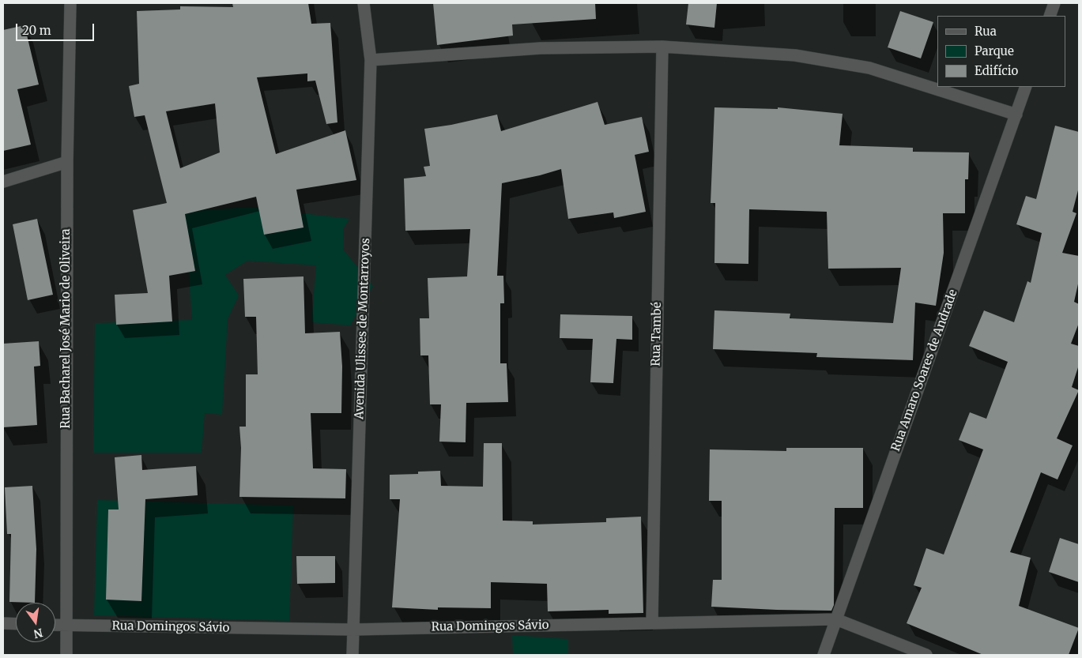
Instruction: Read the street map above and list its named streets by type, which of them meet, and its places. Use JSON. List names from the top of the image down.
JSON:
{
  "streets": {
    "street": [
      "Rua Bacharel José Mario de Oliveira",
      "Avenida Ulisses de Montarroyos",
      "Rua També",
      "Rua Amaro Soares de Andrade",
      "Rua Domingos Sávio"
    ]
  },
  "crossings": [
    ["Rua Bacharel José Mario de Oliveira", "Rua Domingos Sávio"],
    ["Avenida Ulisses de Montarroyos", "Rua Domingos Sávio"],
    ["Rua També", "Rua Domingos Sávio"],
    ["Rua Amaro Soares de Andrade", "Rua Domingos Sávio"]
  ],
  "legend": ["Rua", "Parque", "Edifício"],
  "scale_bar": "20 m",
  "north": "bottom"
}
